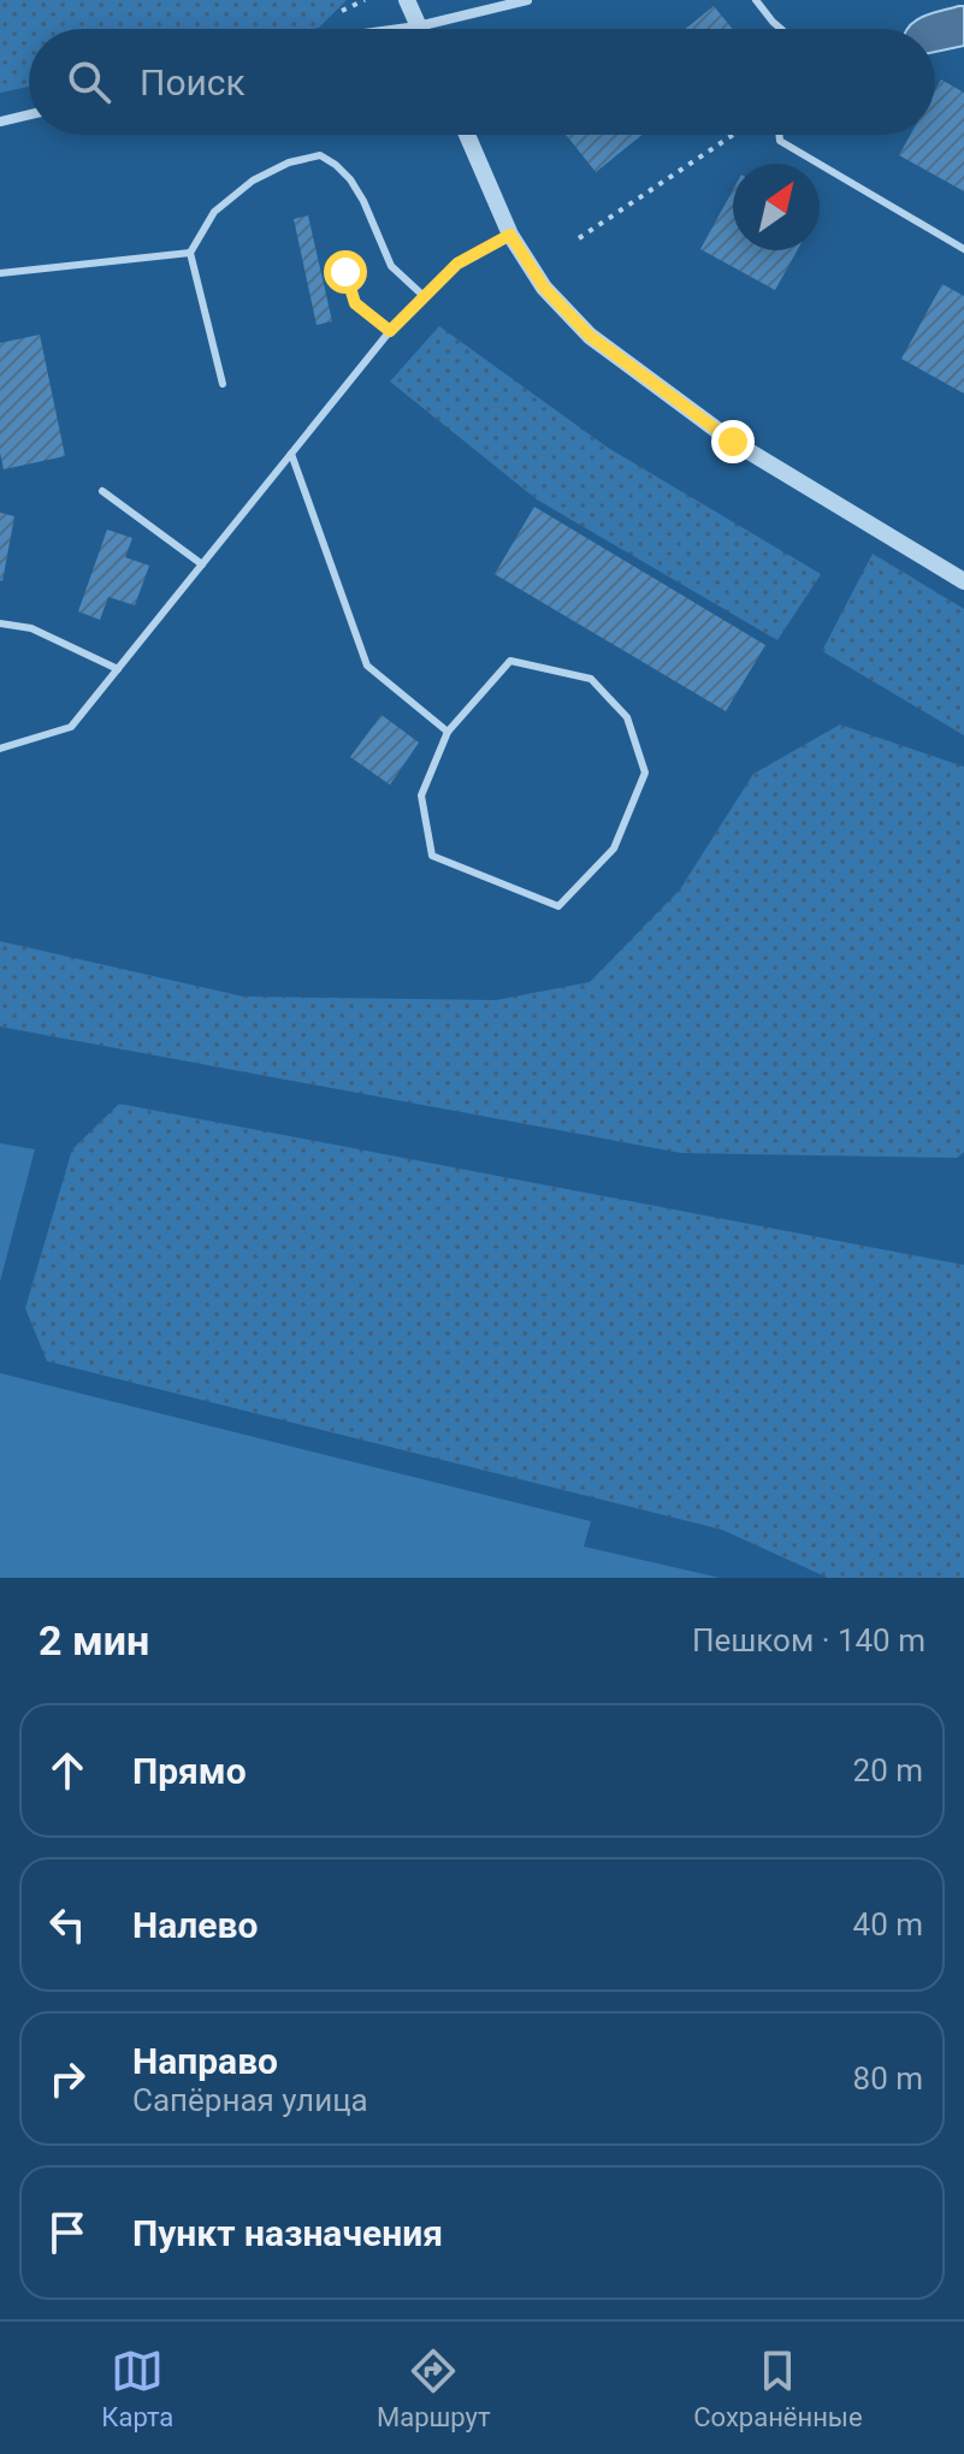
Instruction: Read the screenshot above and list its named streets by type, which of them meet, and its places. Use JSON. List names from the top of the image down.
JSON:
{
  "north": "top right",
  "page": {
    "search": "Поиск",
    "heading": ["2 мин", "Пешком · 140 m"],
    "list": [
      ["Прямо", "20 m"],
      ["Налево", "40 m"],
      ["Направо", "Сапёрная улица", "80 m"],
      "Пункт назначения"
    ],
    "nav": ["Карта", "Маршрут", "Сохранённые"]
  }
}
